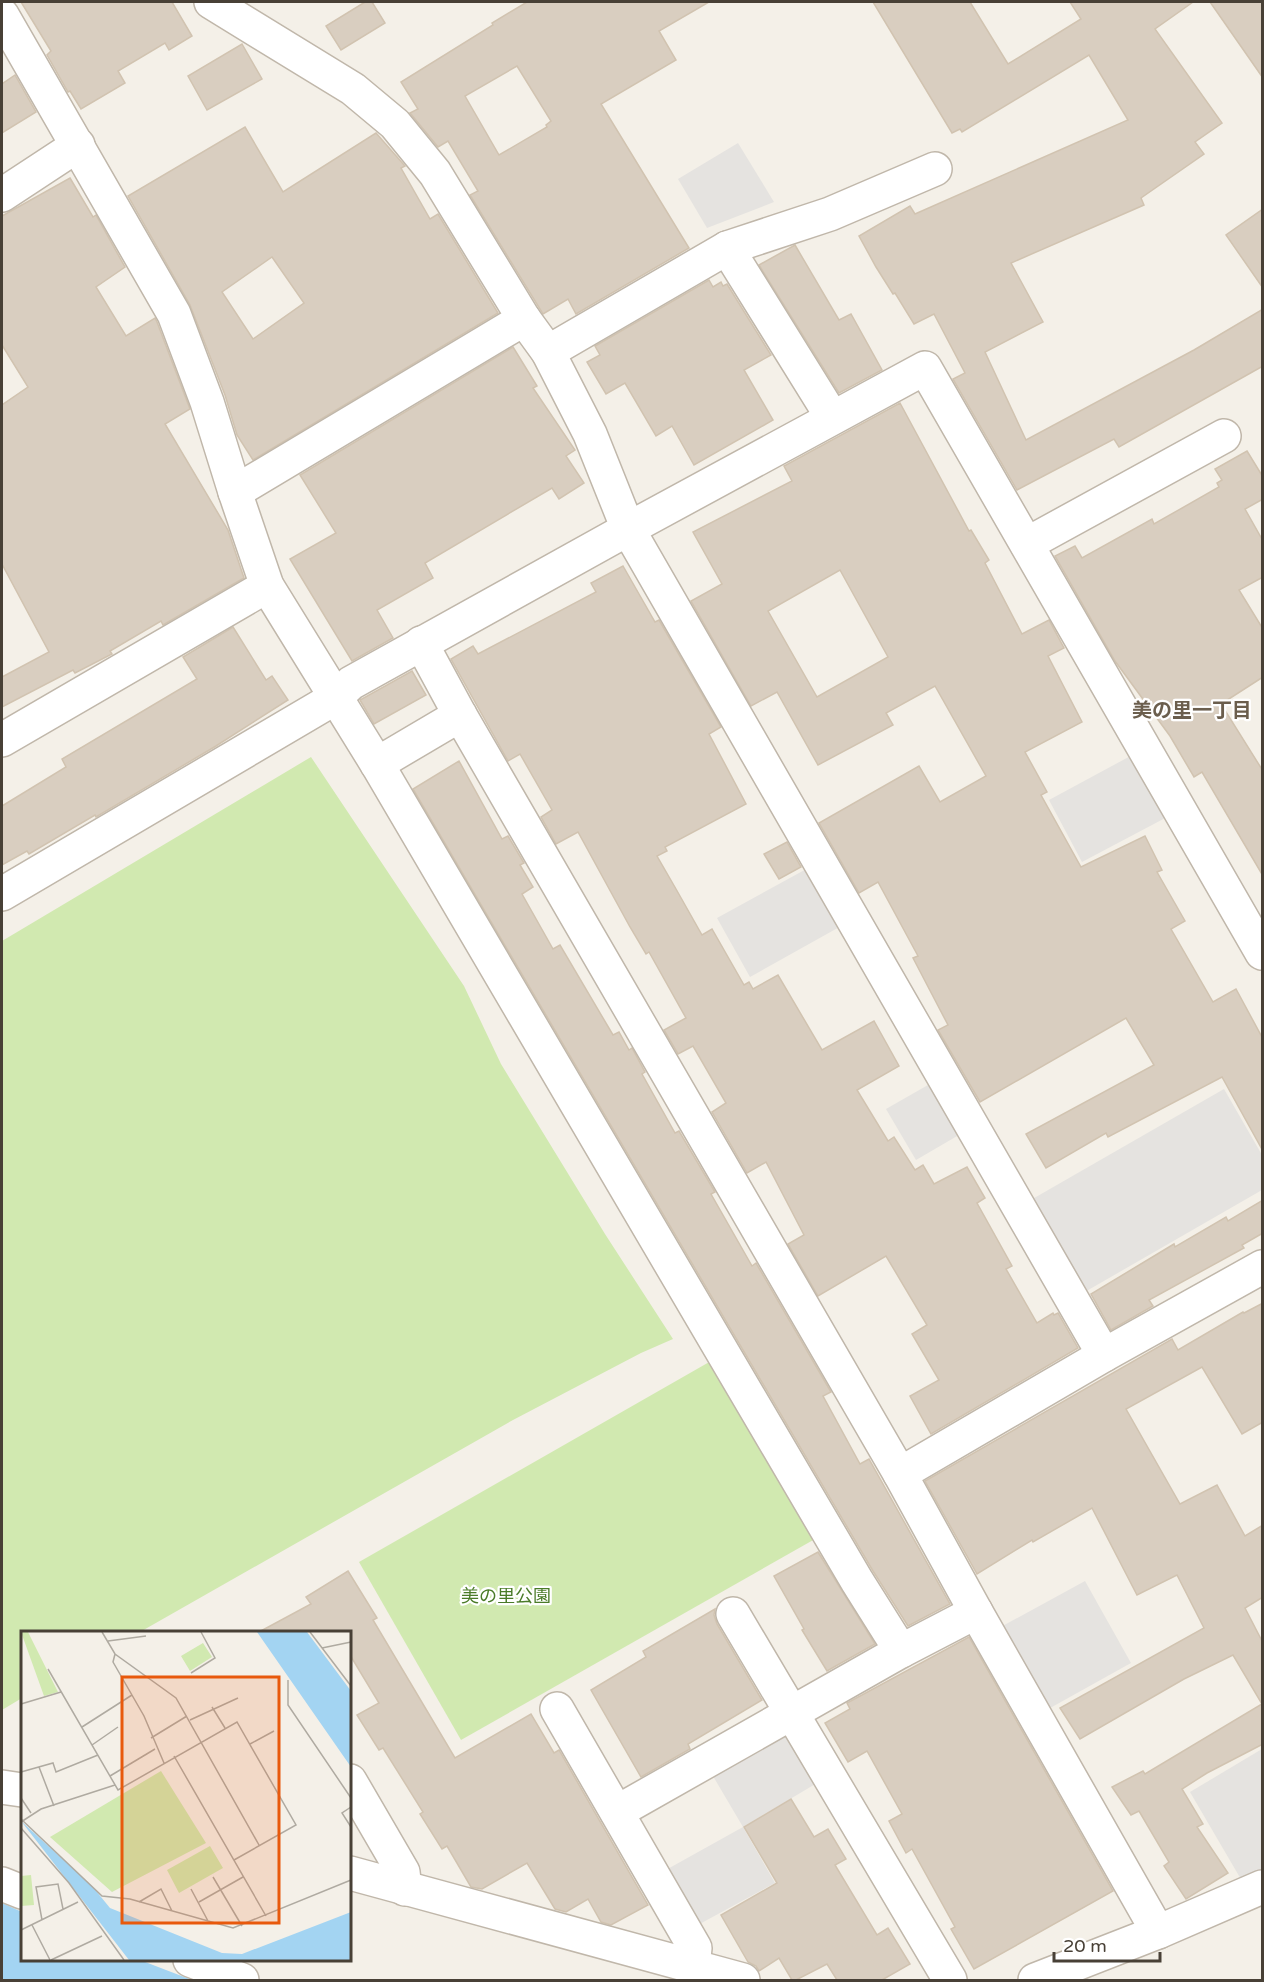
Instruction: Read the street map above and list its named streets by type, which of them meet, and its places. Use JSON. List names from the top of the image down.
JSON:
{
  "districts": ["美の里一丁目"],
  "parks": ["美の里公園"],
  "scale_bar": "20 m"
}
